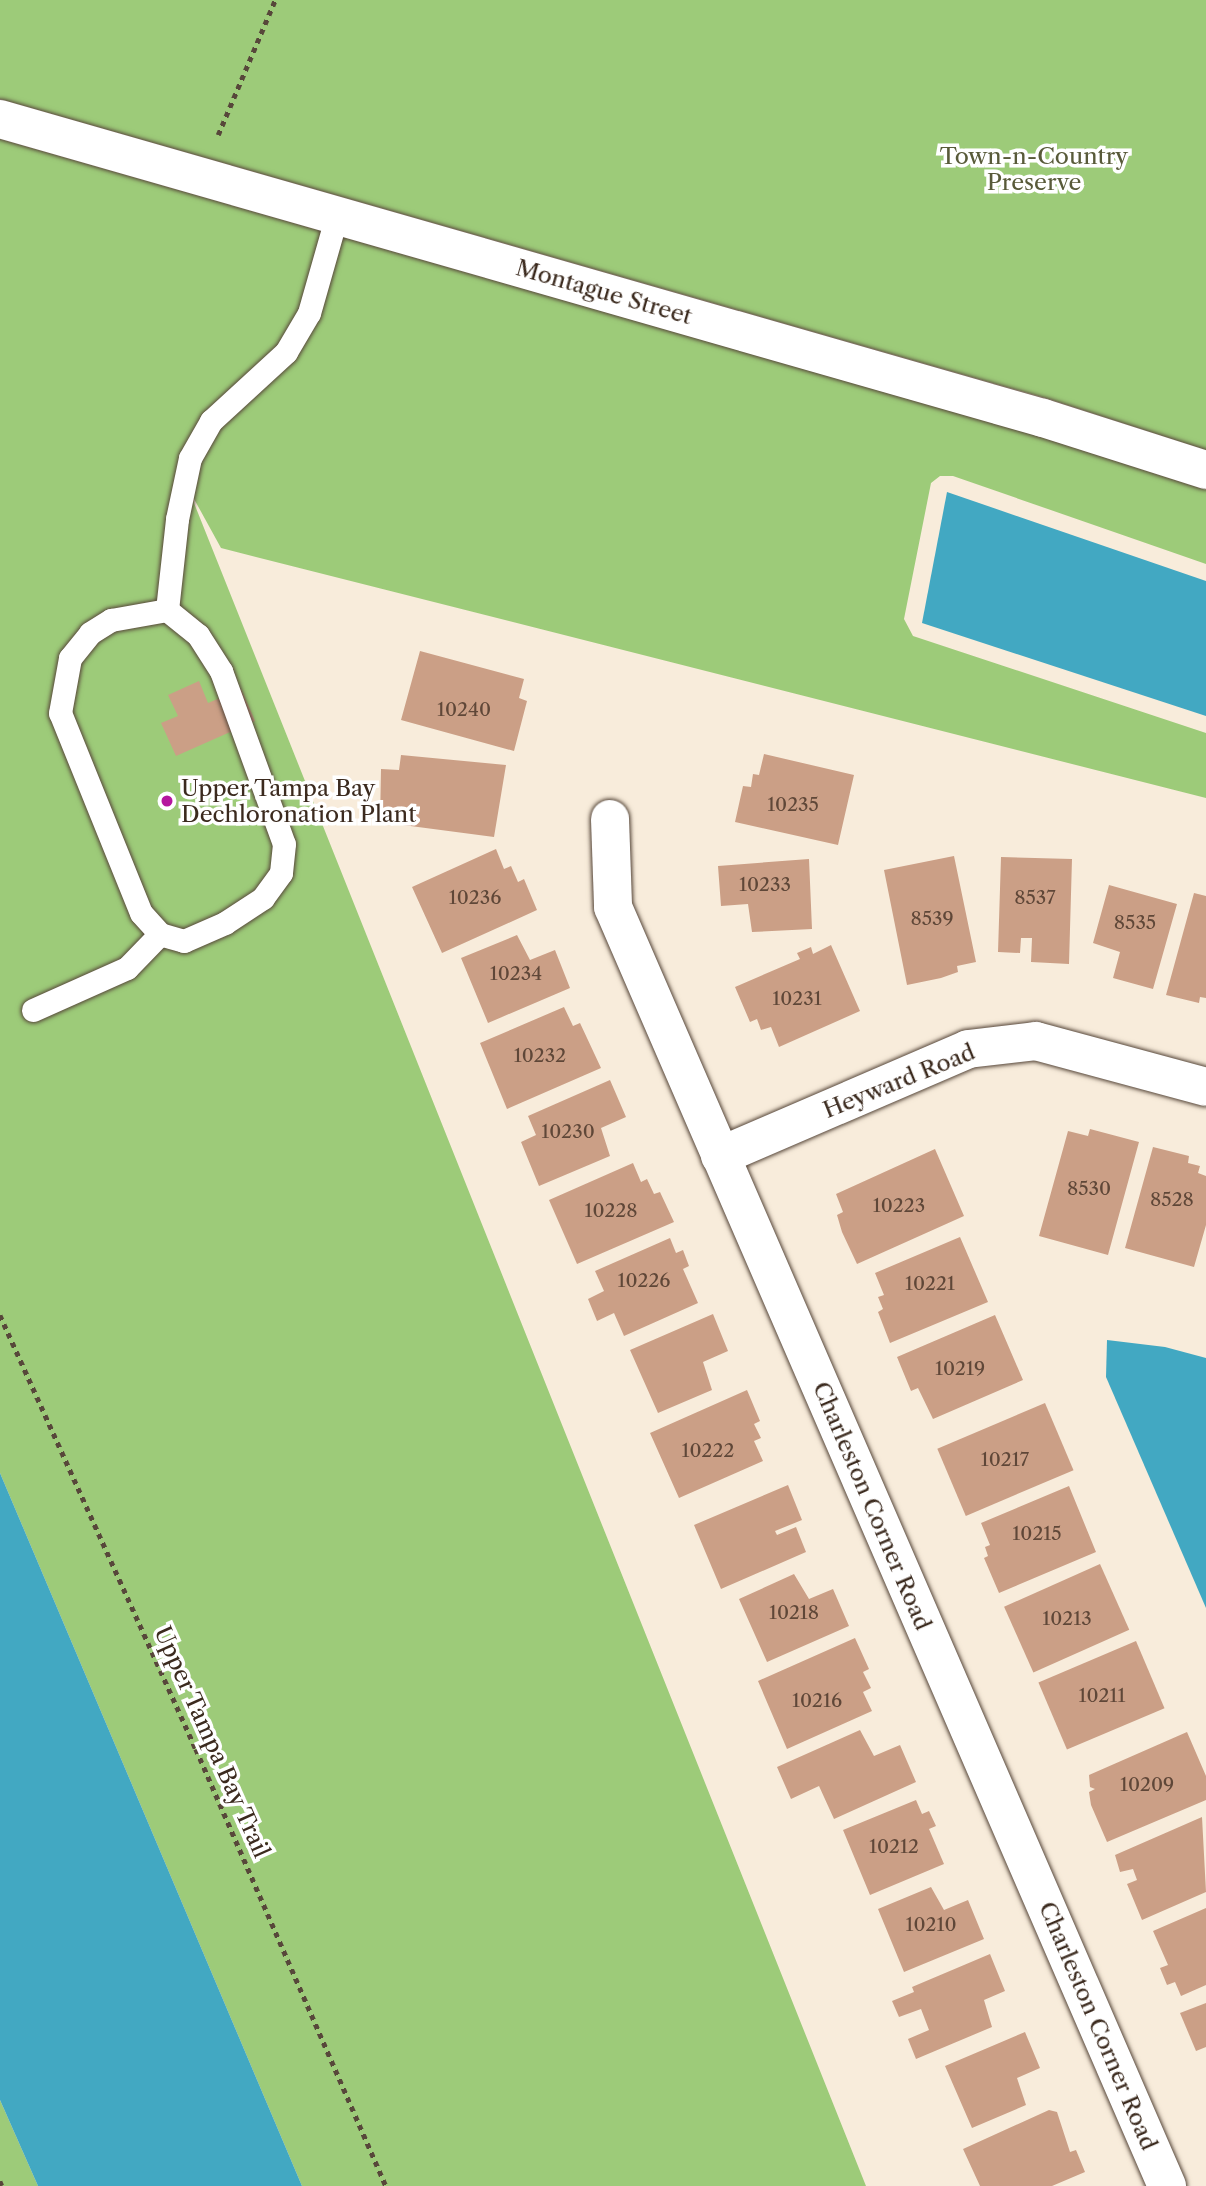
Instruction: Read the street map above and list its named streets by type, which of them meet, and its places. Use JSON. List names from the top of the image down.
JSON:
{
  "streets": {
    "street": ["Montague Street", "Heyward Road", "Charleston Corner Road"],
    "path": ["Upper Tampa Bay Trail"]
  },
  "crossings": [
    ["Heyward Road", "Charleston Corner Road"]
  ],
  "parks": ["Town-n-Country Preserve"],
  "places": ["Upper Tampa Bay Dechloronation Plant"],
  "house_numbers": [
    "10240",
    "10235",
    "10233",
    "10236",
    "8537",
    "8539",
    "8535",
    "10234",
    "10231",
    "10232",
    "10230",
    "8530",
    "8528",
    "10223",
    "10228",
    "10226",
    "10221",
    "10219",
    "10222",
    "10217",
    "10215",
    "10218",
    "10213",
    "10211",
    "10216",
    "10209",
    "10212",
    "10210"
  ]
}
